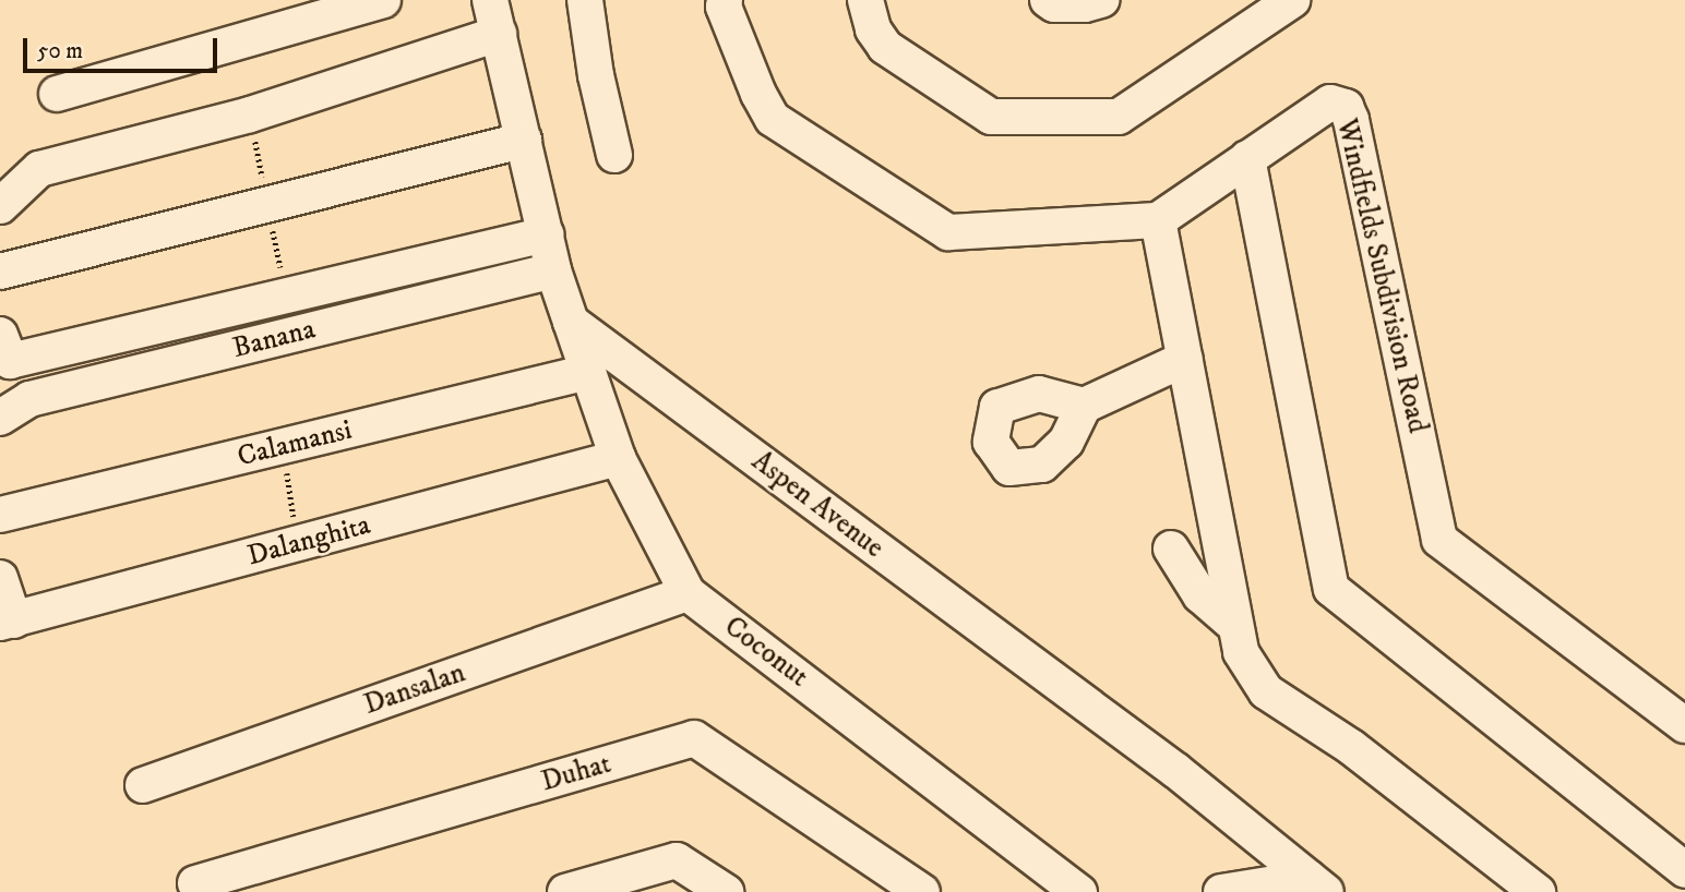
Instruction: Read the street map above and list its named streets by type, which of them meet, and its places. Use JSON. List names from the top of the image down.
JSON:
{
  "streets": {
    "street": [
      "Windfields Subdivision Road",
      "Banana",
      "Calamansi",
      "Aspen Avenue",
      "Dalanghita",
      "Coconut",
      "Dansalan",
      "Duhat"
    ]
  },
  "crossings": [
    ["Calamansi", "Coconut"],
    ["Aspen Avenue", "Coconut"],
    ["Dalanghita", "Coconut"],
    ["Coconut", "Dansalan"]
  ],
  "scale_bar": "50 m"
}
